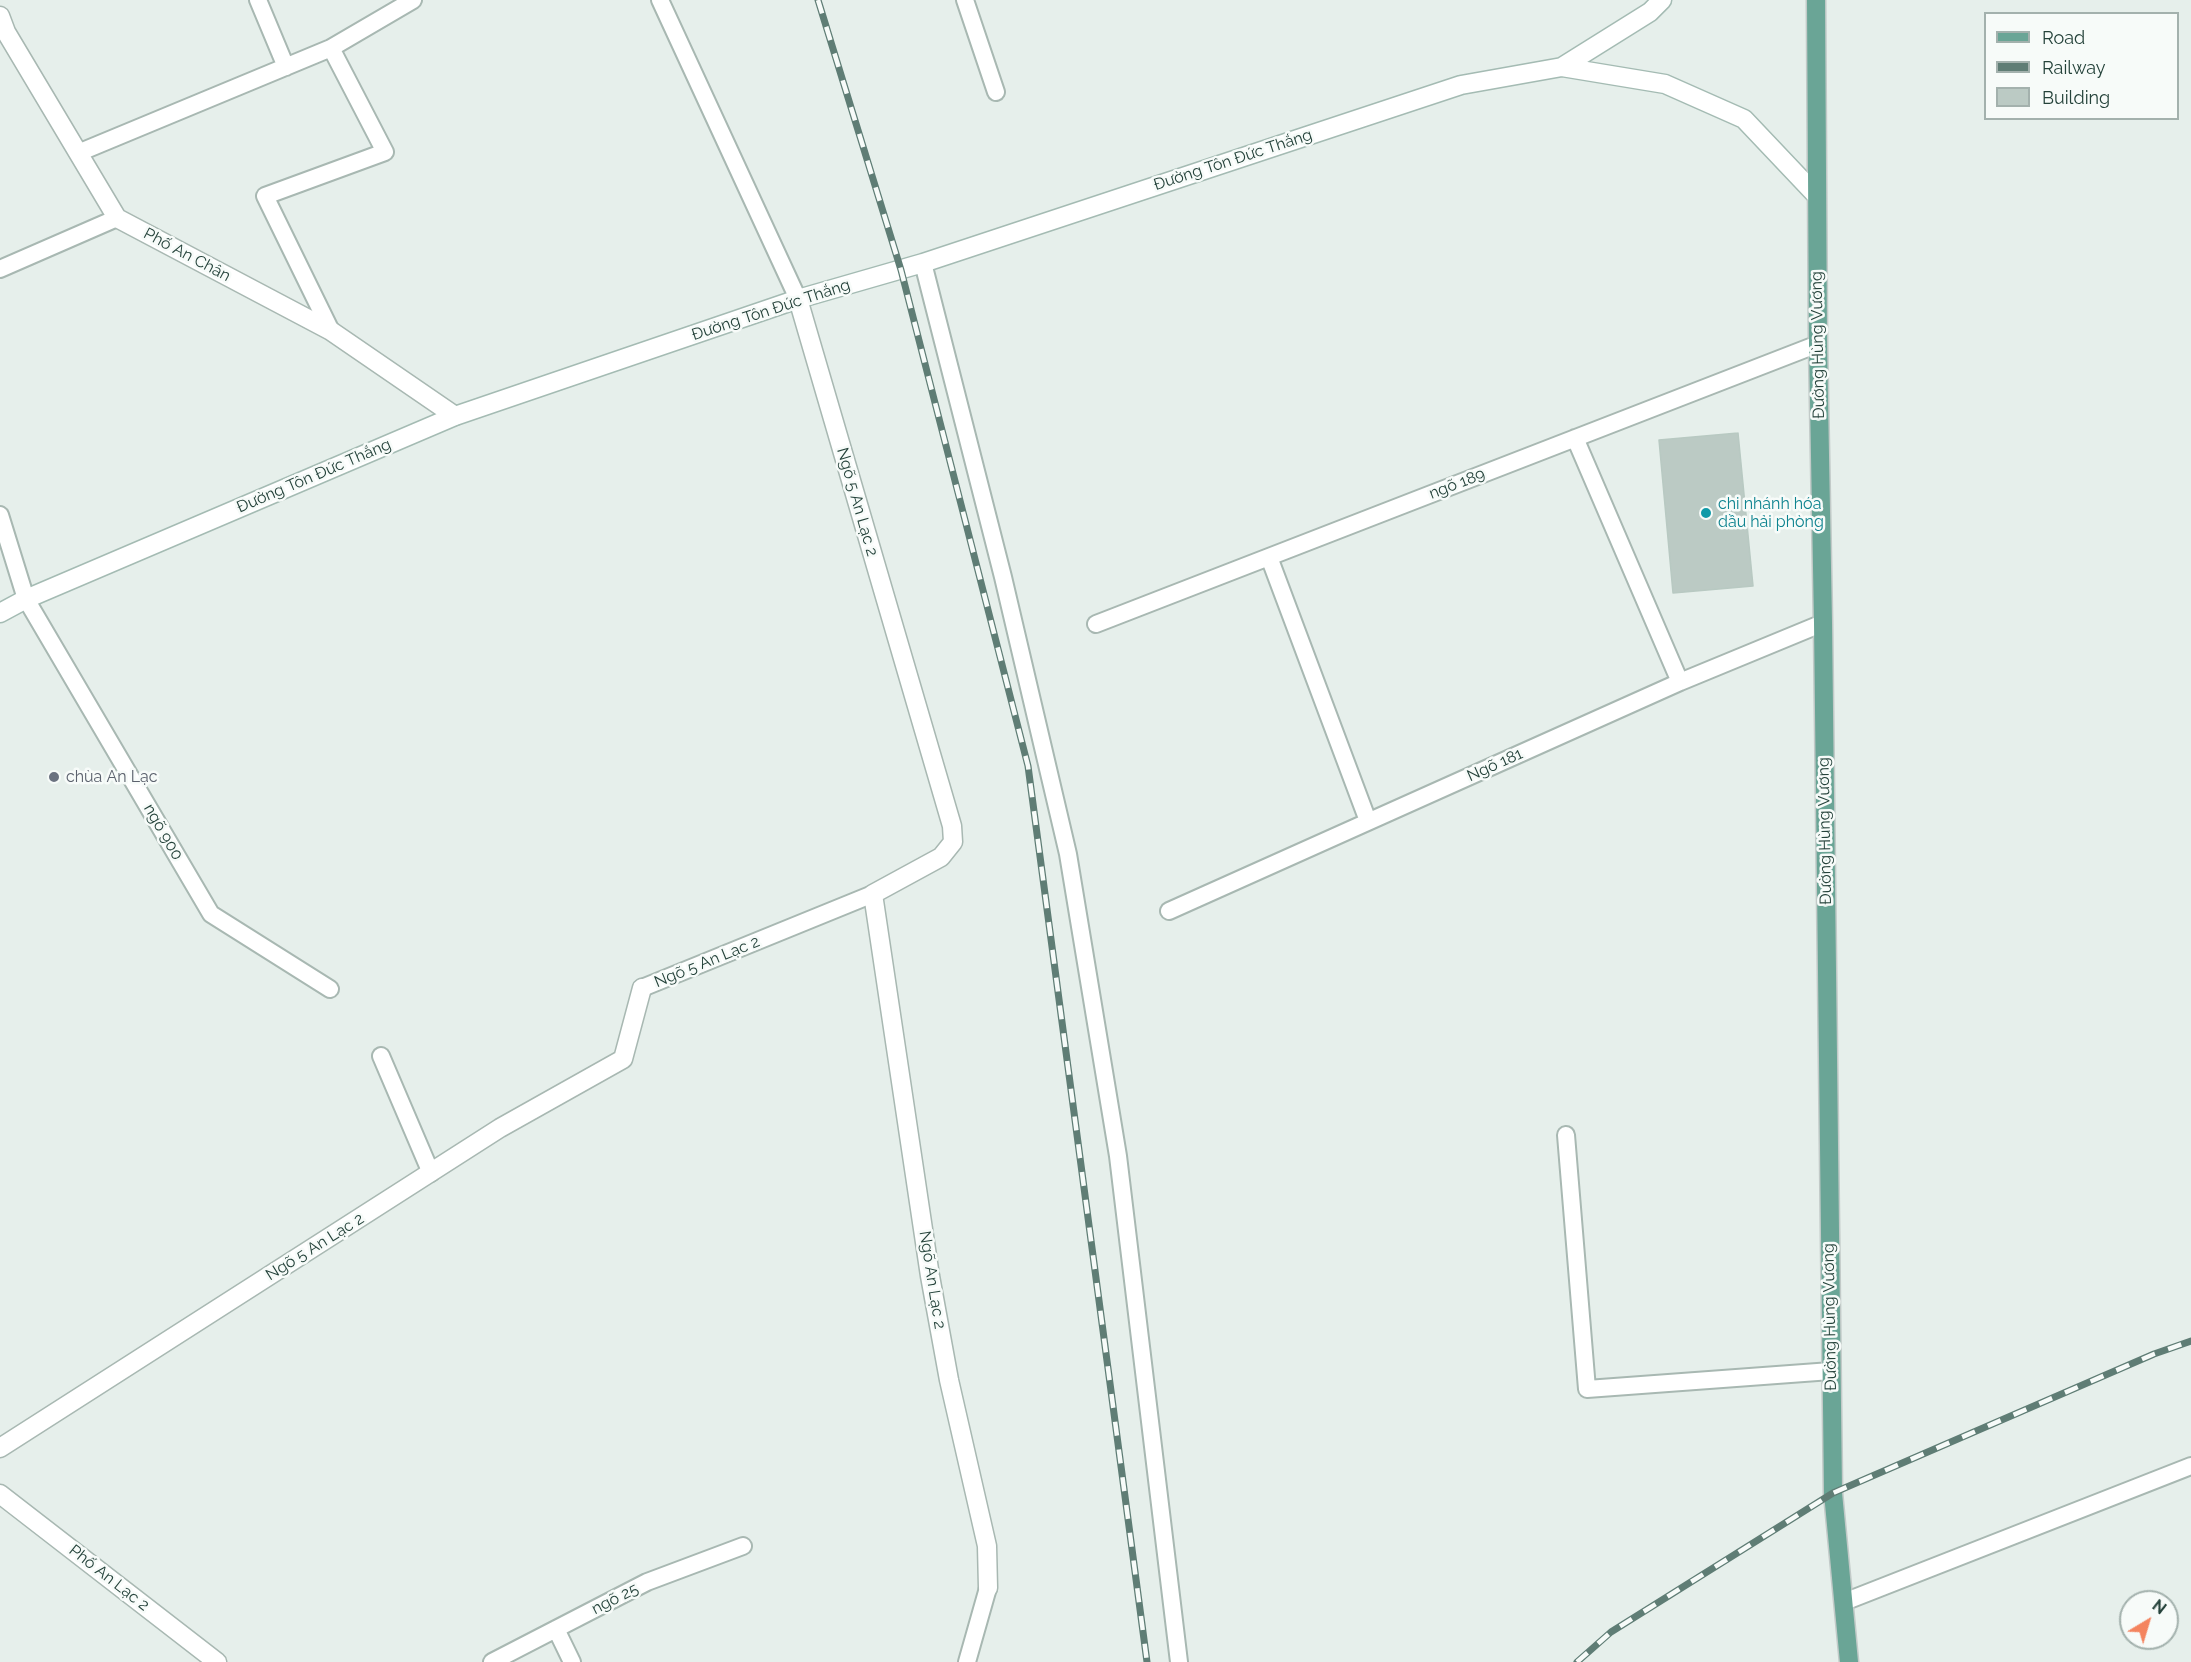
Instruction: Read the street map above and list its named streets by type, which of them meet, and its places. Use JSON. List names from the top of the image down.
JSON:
{
  "streets": {
    "main road": ["Đường Hùng Vương"],
    "street": [
      "Đường Tôn Đức Thắng",
      "Phố An Chân",
      "Ngõ 5 An Lạc 2",
      "Ngõ An Lạc 2",
      "Phố An Lạc 2"
    ],
    "lane": [
      "ngõ 189",
      "Ngõ 181",
      "ngõ 900",
      "ngõ 25"
    ]
  },
  "crossings": [
    ["Đường Tôn Đức Thắng", "Phố An Chân"],
    ["Đường Tôn Đức Thắng", "Ngõ 5 An Lạc 2"],
    ["Đường Tôn Đức Thắng", "ngõ 900"],
    ["Đường Hùng Vương", "ngõ 189"],
    ["Đường Hùng Vương", "Ngõ 181"],
    ["Ngõ 5 An Lạc 2", "Ngõ An Lạc 2"]
  ],
  "places": ["chi nhánh hóa dầu hải phòng", "chùa An Lạc"],
  "legend": ["Road", "Railway", "Building"],
  "north": "top right"
}
